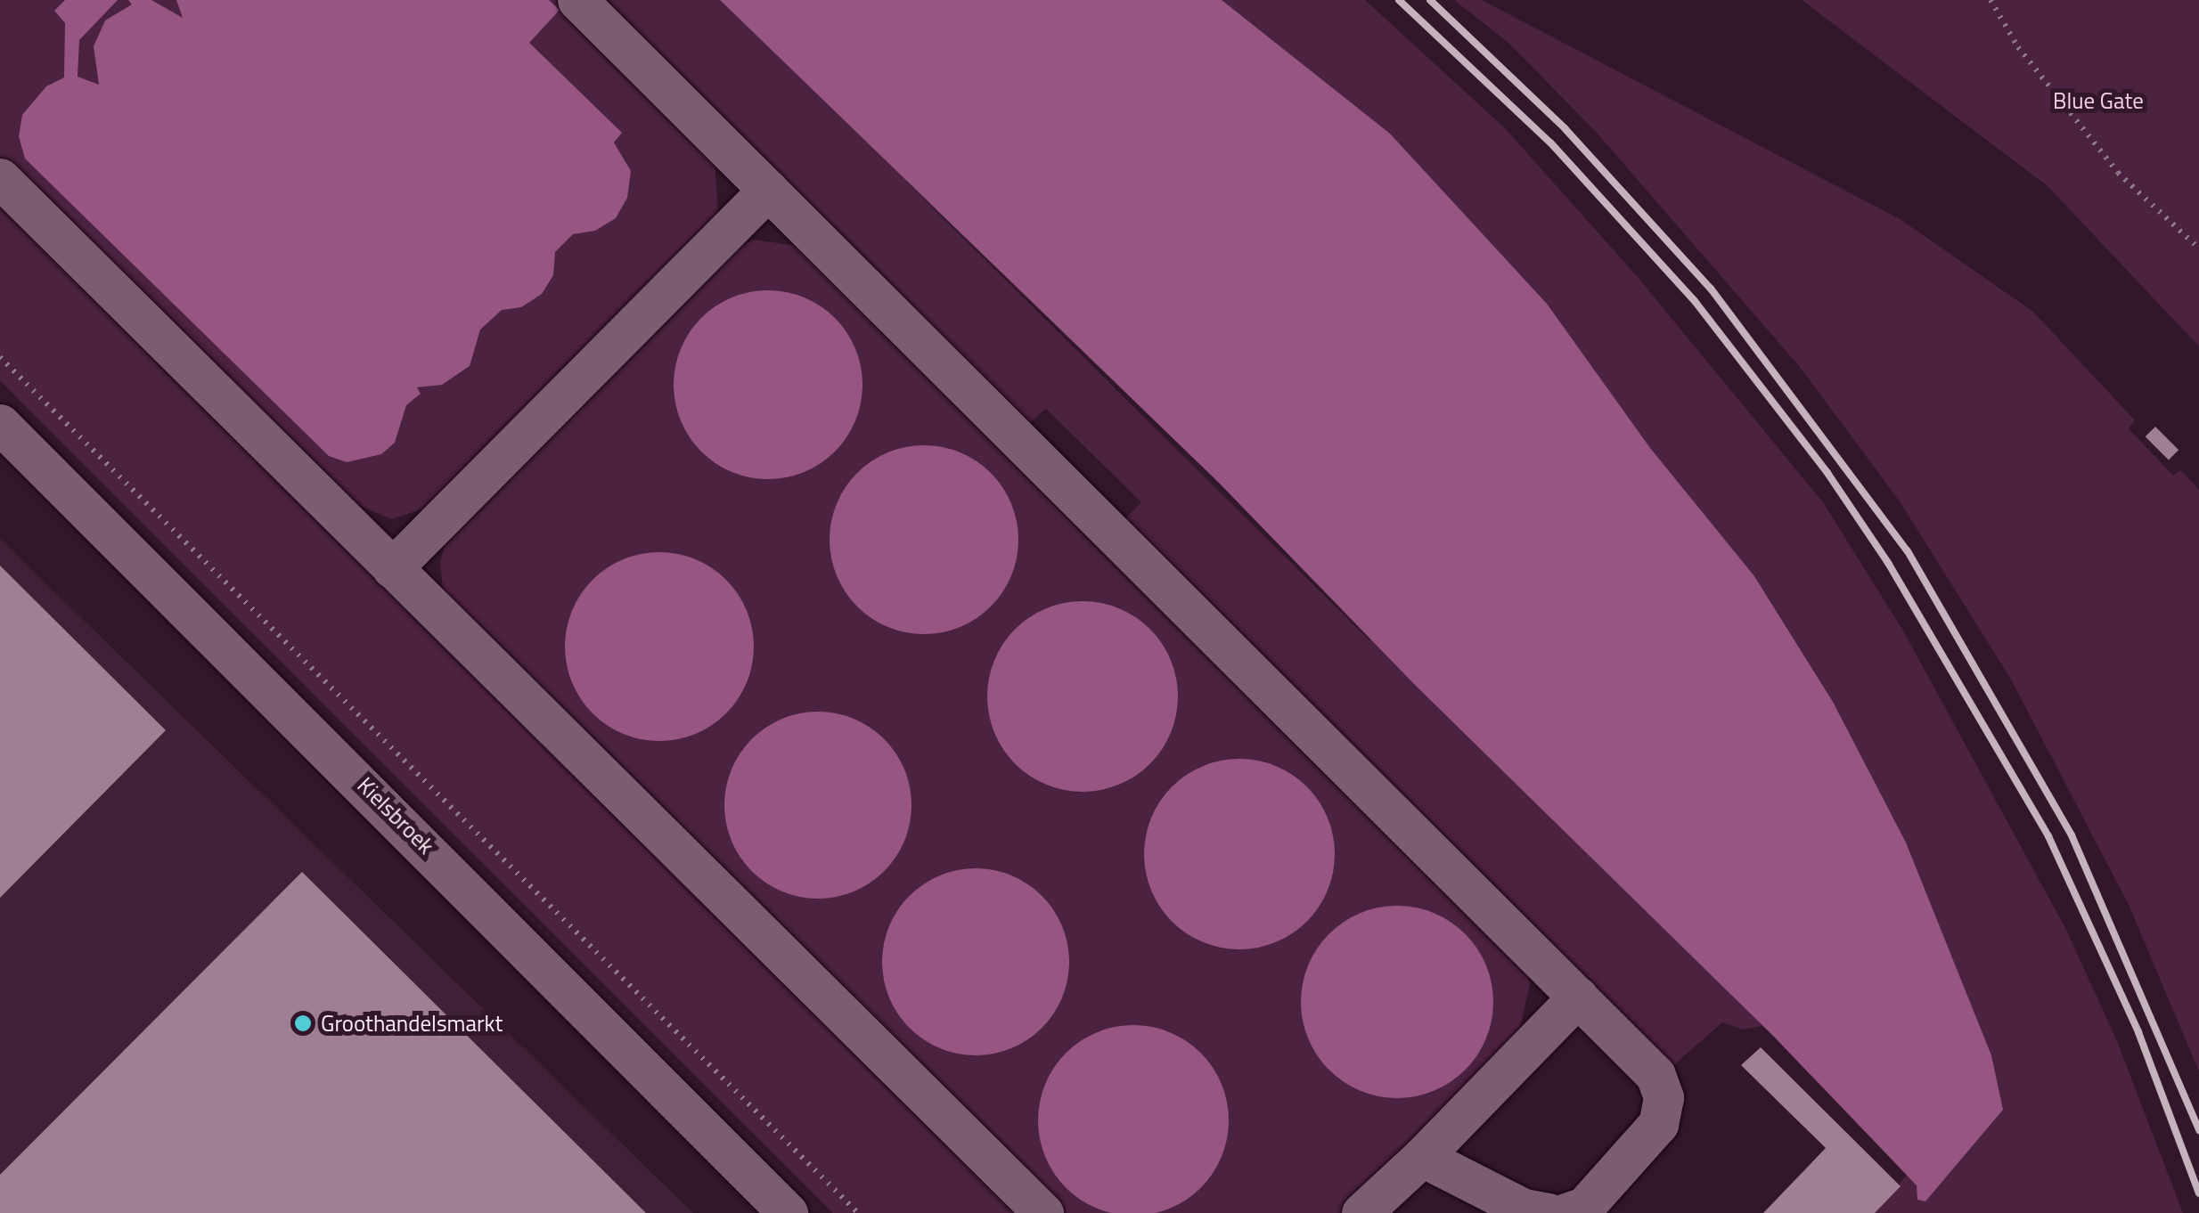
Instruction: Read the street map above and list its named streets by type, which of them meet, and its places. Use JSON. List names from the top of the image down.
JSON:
{
  "streets": {
    "street": ["Kielsbroek"]
  },
  "parks": ["Blue Gate"],
  "places": ["Groothandelsmarkt"]
}
